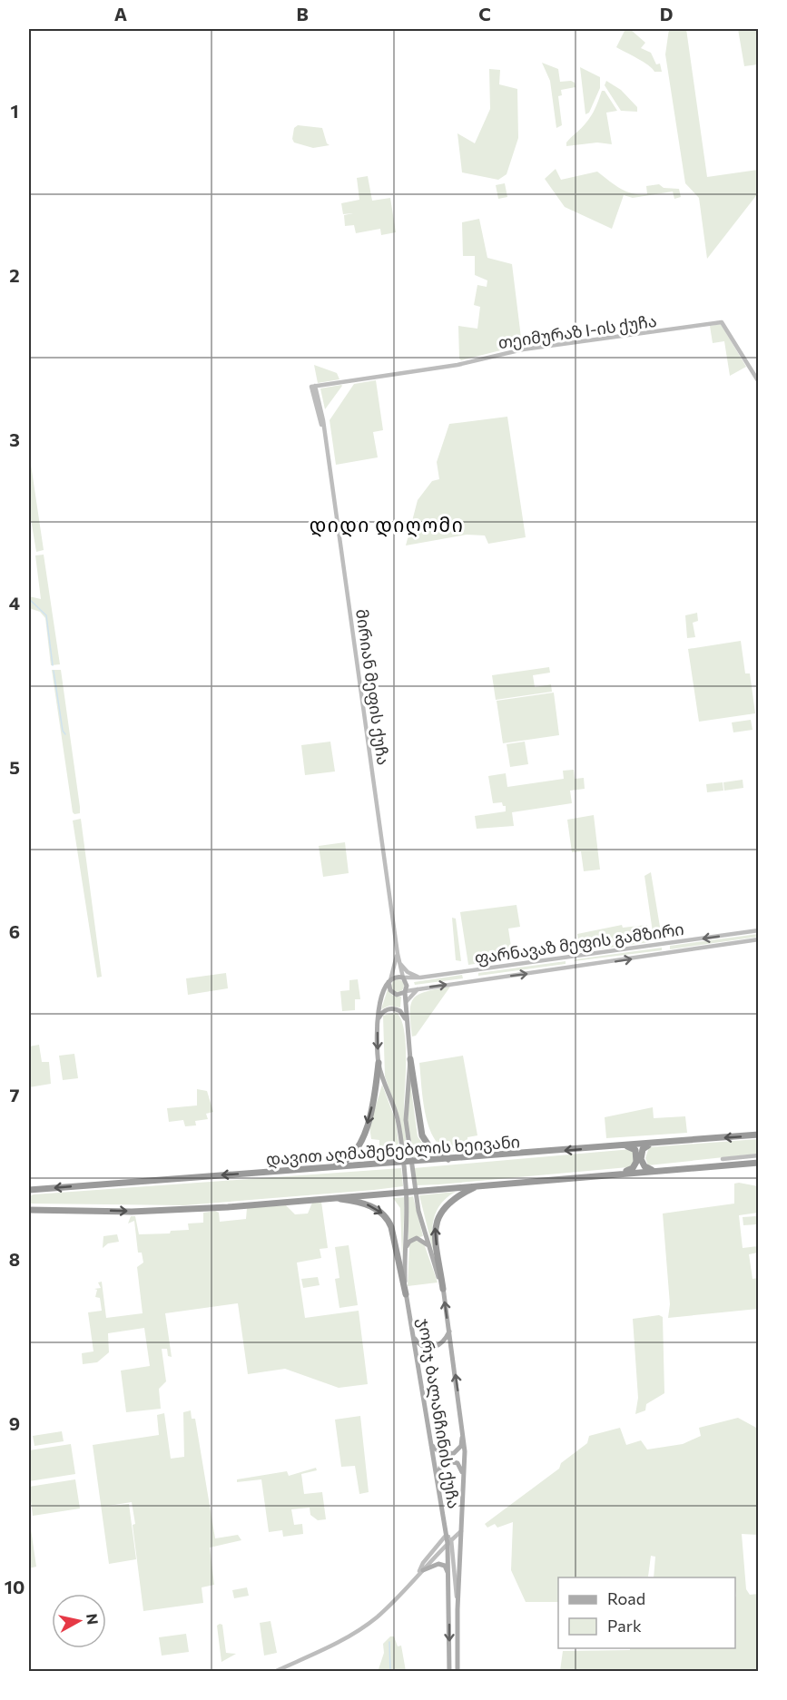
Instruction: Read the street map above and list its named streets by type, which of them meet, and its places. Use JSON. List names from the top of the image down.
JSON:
{
  "streets": {
    "highway": ["დავით აღმაშენებლის ხეივანი"],
    "main road": [
      "თეიმურაზ I-ის ქუჩა",
      "მირიან მეფის ქუჩა",
      "ფარნავაზ მეფის გამზირი",
      "ჯორჯ ბალანჩინის ქუჩა"
    ]
  },
  "crossings": [
    ["თეიმურაზ I-ის ქუჩა", "მირიან მეფის ქუჩა"],
    ["მირიან მეფის ქუჩა", "ფარნავაზ მეფის გამზირი"],
    ["მირიან მეფის ქუჩა", "ჯორჯ ბალანჩინის ქუჩა"]
  ],
  "districts": ["დიდი დიღომი"],
  "legend": ["Road", "Park"],
  "north": "right",
  "grid": {
    "columns": [
      "A",
      "B",
      "C",
      "D"
    ],
    "rows": [
      "1",
      "2",
      "3",
      "4",
      "5",
      "6",
      "7",
      "8",
      "9",
      "10"
    ]
  }
}
